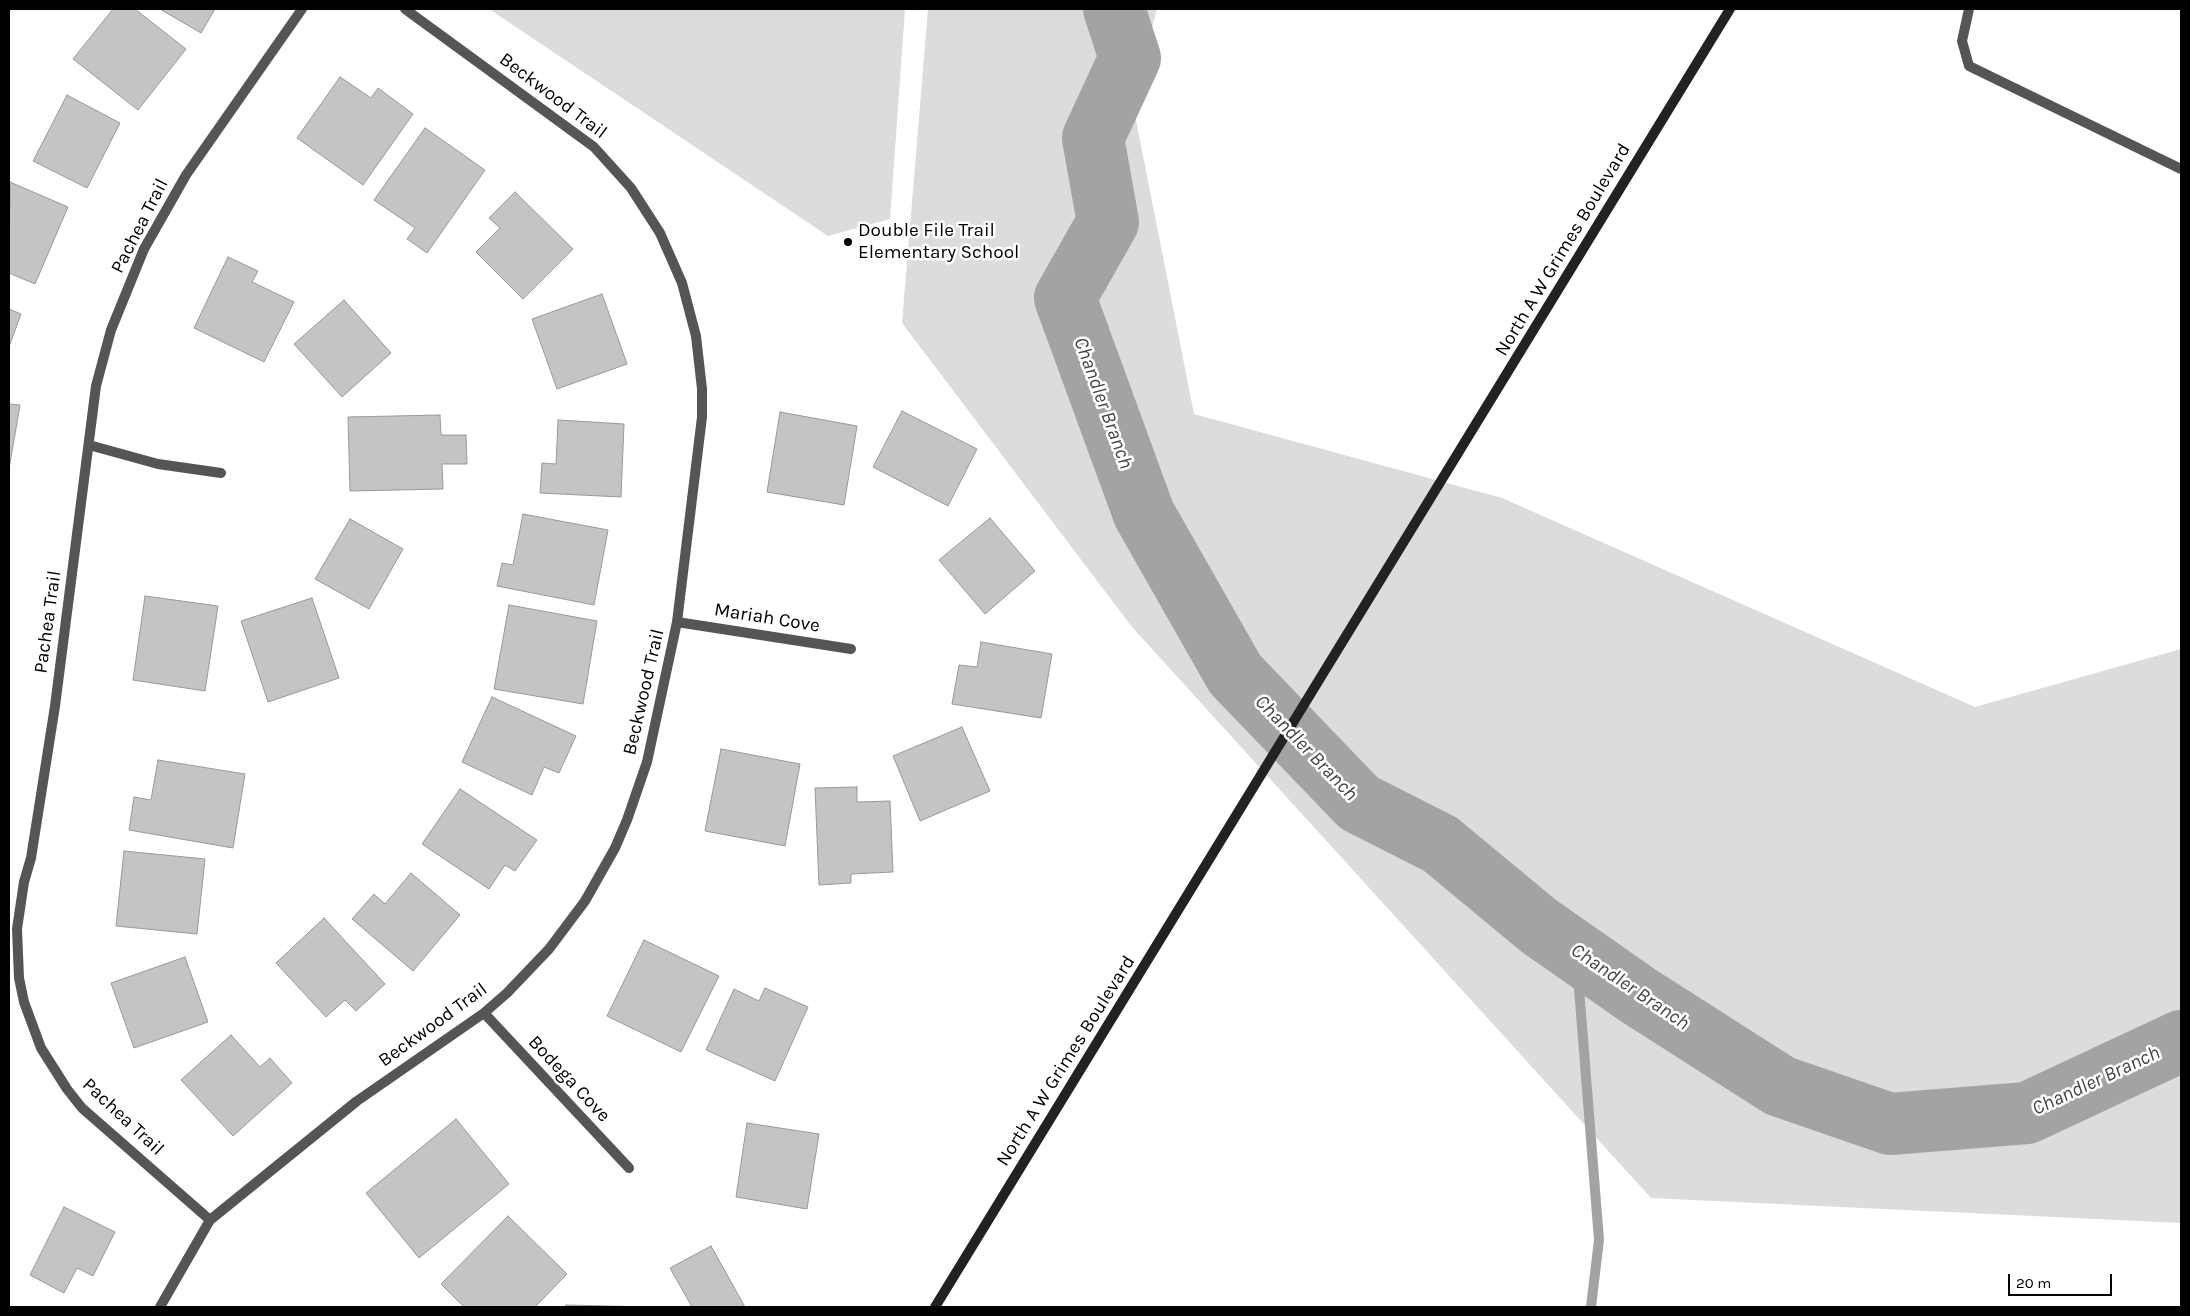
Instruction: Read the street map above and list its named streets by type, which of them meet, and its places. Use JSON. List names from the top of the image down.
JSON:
{
  "streets": {
    "main road": ["North A W Grimes Boulevard"],
    "street": [
      "Beckwood Trail",
      "Pachea Trail",
      "Mariah Cove",
      "Bodega Cove"
    ]
  },
  "crossings": [
    ["Beckwood Trail", "Pachea Trail"],
    ["Beckwood Trail", "Mariah Cove"],
    ["Beckwood Trail", "Bodega Cove"]
  ],
  "water": ["Chandler Branch"],
  "places": ["Double File Trail Elementary School"],
  "scale_bar": "20 m"
}
